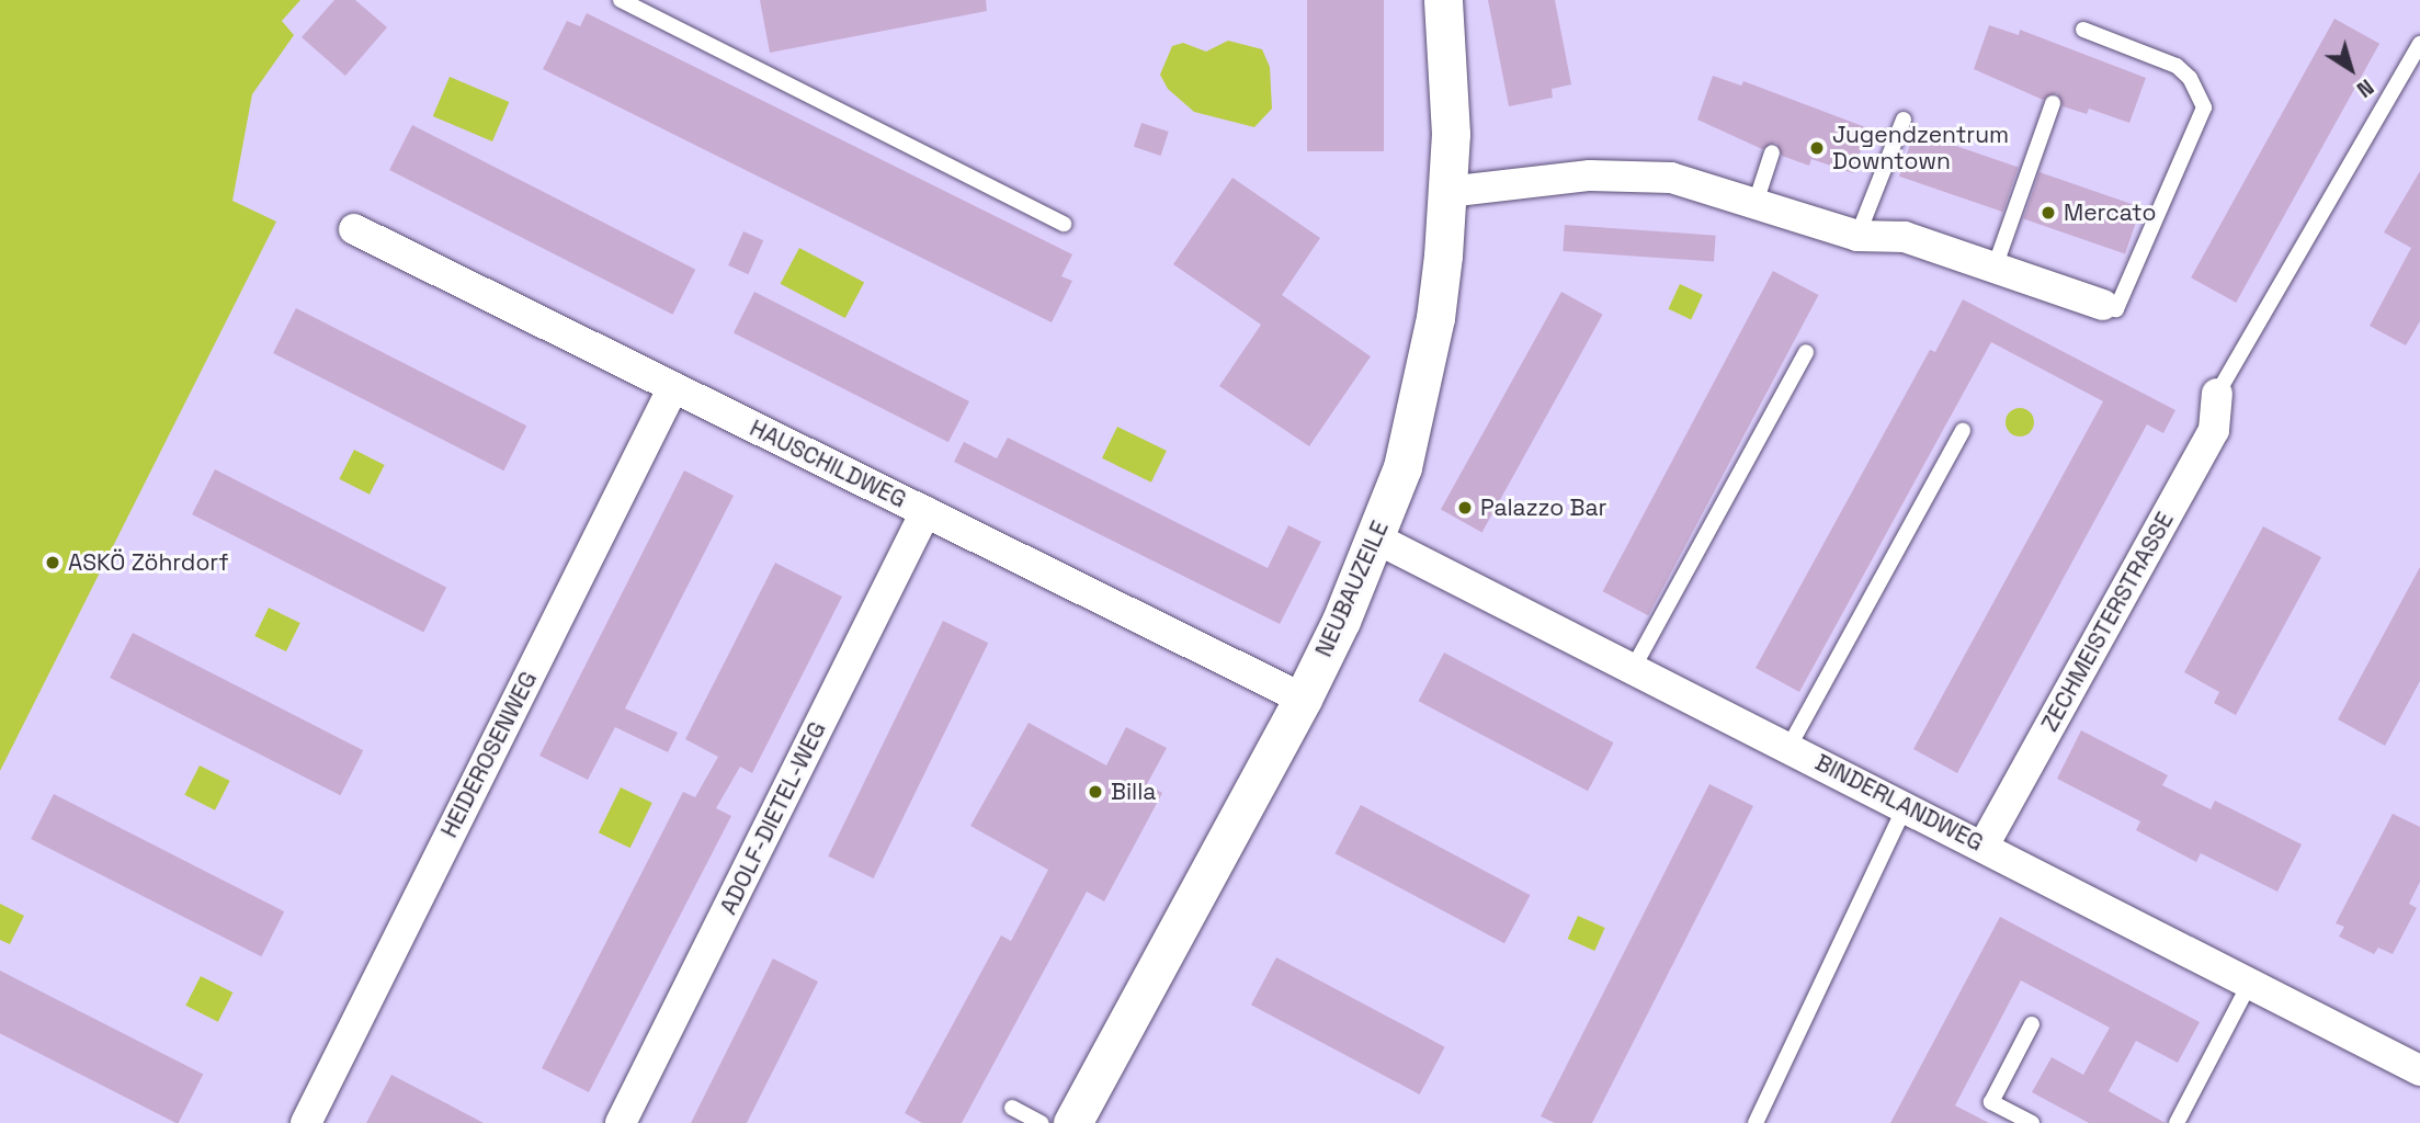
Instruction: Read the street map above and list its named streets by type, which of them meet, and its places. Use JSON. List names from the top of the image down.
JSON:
{
  "streets": {
    "street": [
      "HAUSCHILDWEG",
      "NEUBAUZEILE",
      "ZECHMEISTERSTRASSE",
      "HEIDEROSENWEG",
      "BINDERLANDWEG",
      "ADOLF-DIETEL-WEG"
    ]
  },
  "crossings": [
    ["HAUSCHILDWEG", "NEUBAUZEILE"],
    ["HAUSCHILDWEG", "HEIDEROSENWEG"],
    ["HAUSCHILDWEG", "ADOLF-DIETEL-WEG"],
    ["NEUBAUZEILE", "BINDERLANDWEG"],
    ["ZECHMEISTERSTRASSE", "BINDERLANDWEG"]
  ],
  "places": [
    "Jugendzentrum Downtown",
    "Mercato",
    "Palazzo Bar",
    "ASKÖ Zöhrdorf",
    "Billa"
  ],
  "north": "bottom right"
}
